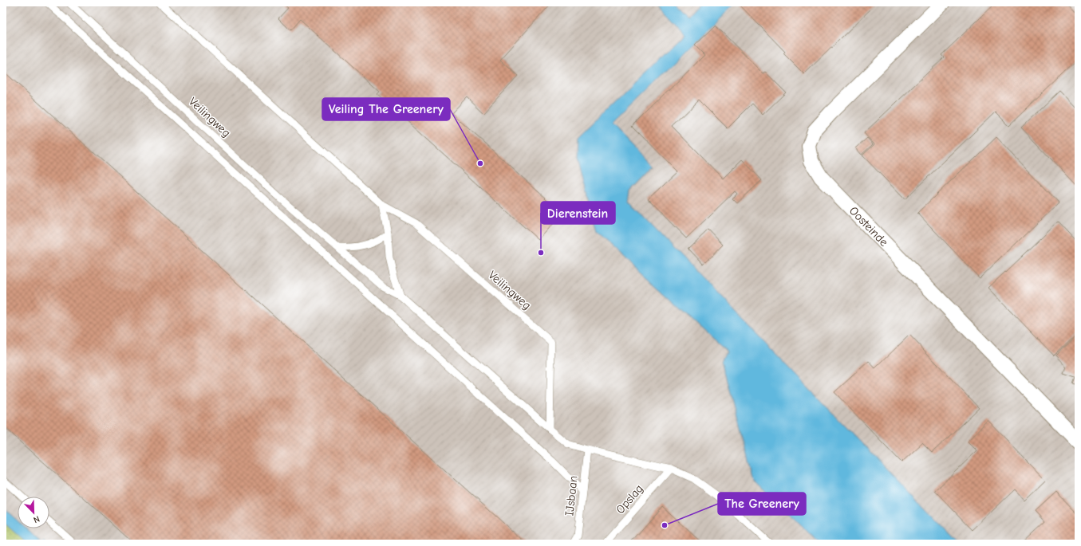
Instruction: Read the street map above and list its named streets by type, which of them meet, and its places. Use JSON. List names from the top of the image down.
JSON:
{
  "streets": {
    "street": ["Oosteinde"],
    "lane": ["Veilingweg", "IJsbaan", "Opslag"]
  },
  "crossings": [
    ["Veilingweg", "IJsbaan"],
    ["Veilingweg", "Opslag"]
  ],
  "places": ["Veiling The Greenery", "Dierenstein", "The Greenery"],
  "north": "bottom right"
}
